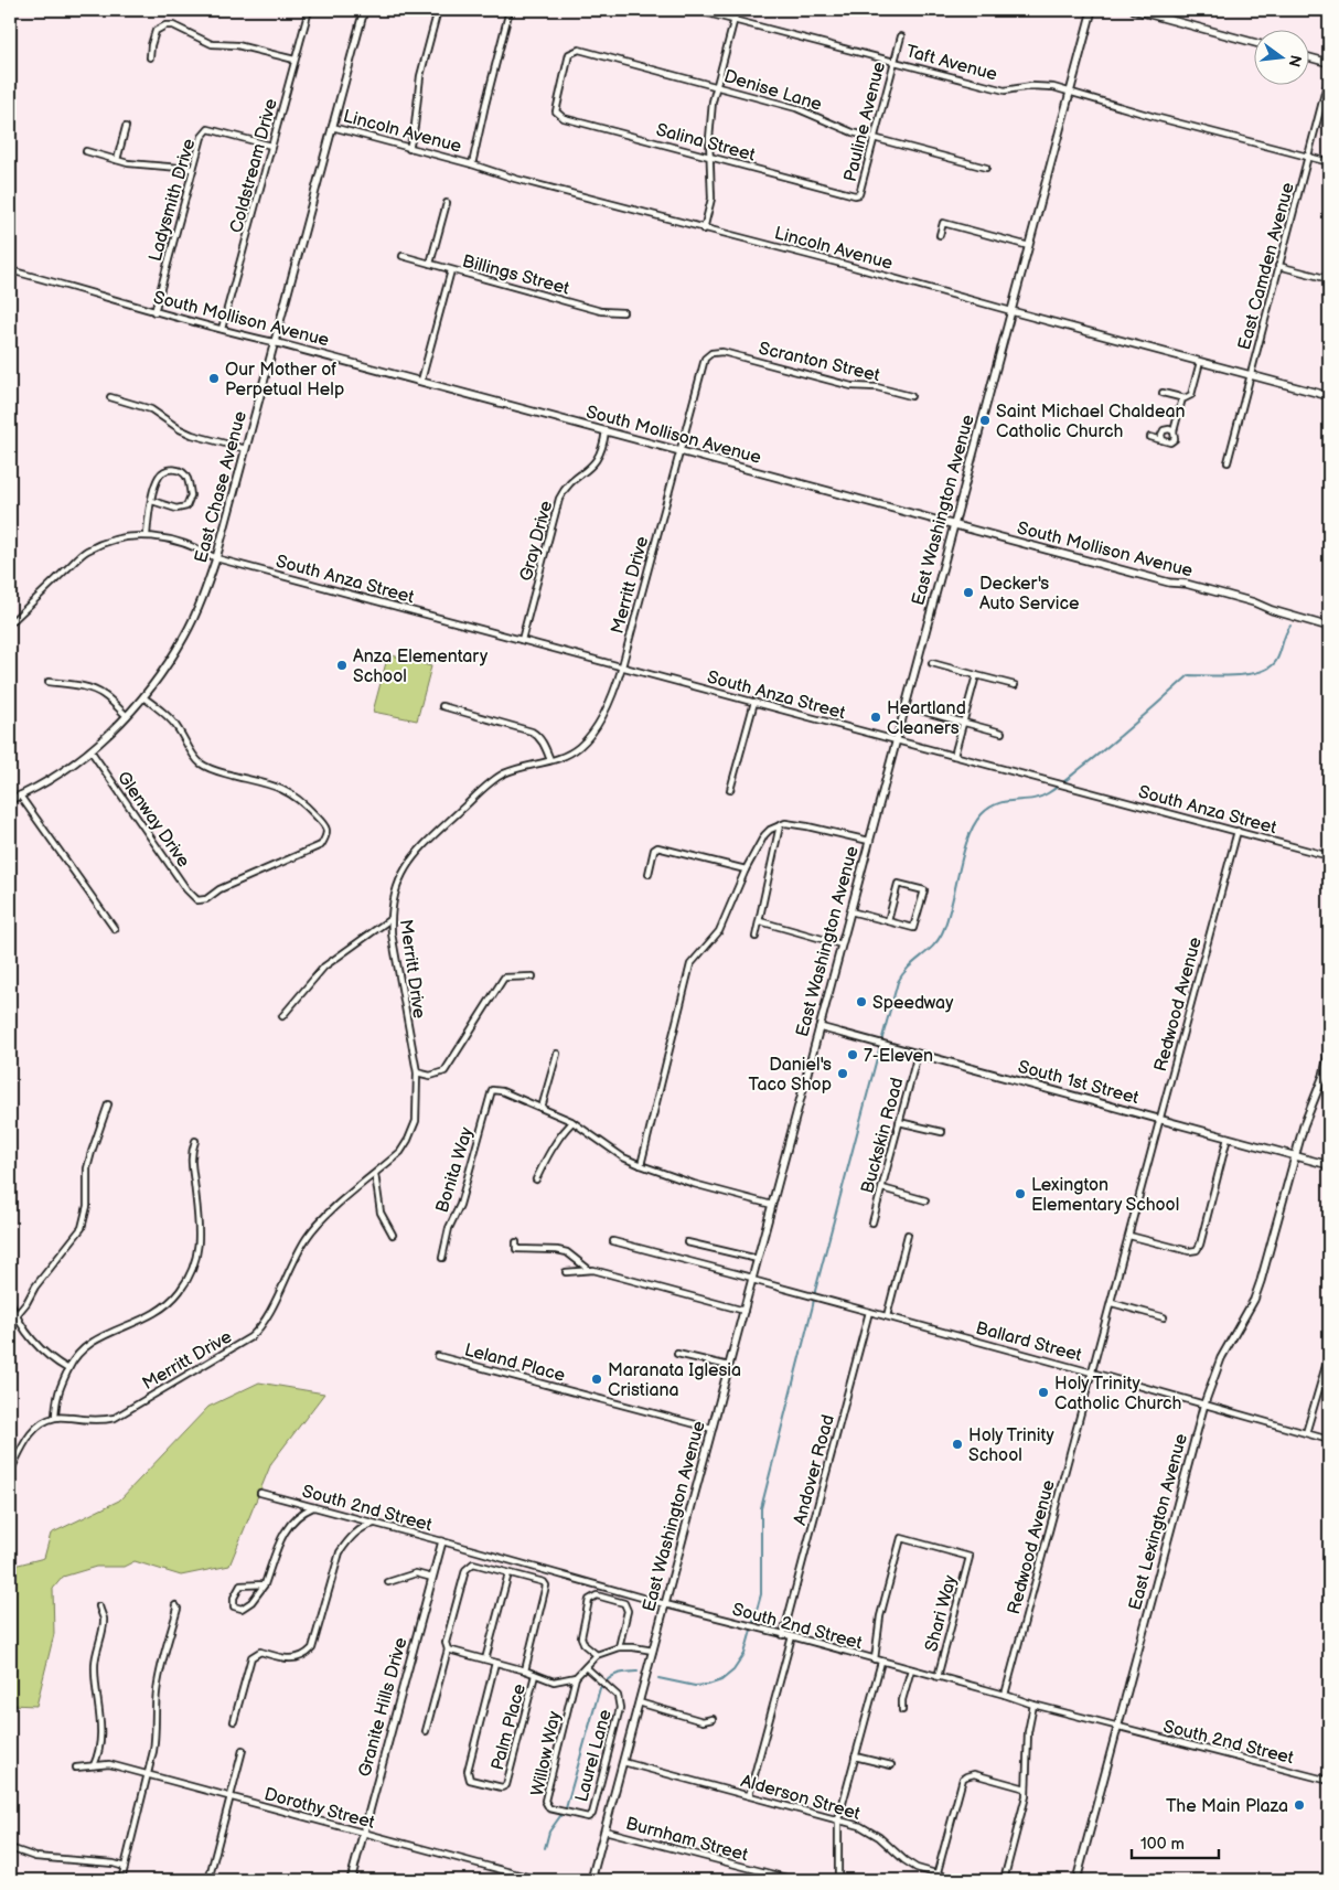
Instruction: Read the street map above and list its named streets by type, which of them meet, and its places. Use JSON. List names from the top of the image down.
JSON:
{
  "streets": {
    "main road": [
      "Lincoln Avenue",
      "South Mollison Avenue",
      "East Chase Avenue",
      "East Washington Avenue",
      "South 1st Street",
      "East Lexington Avenue",
      "Granite Hills Drive"
    ],
    "street": [
      "Taft Avenue",
      "Denise Lane",
      "Pauline Avenue",
      "Salina Street",
      "Coldstream Drive",
      "Ladysmith Drive",
      "East Camden Avenue",
      "Billings Street",
      "Scranton Street",
      "Gray Drive",
      "South Anza Street",
      "Merritt Drive",
      "Glenway Drive",
      "Redwood Avenue",
      "Buckskin Road",
      "Bonita Way",
      "Ballard Street",
      "Leland Place",
      "Andover Road",
      "South 2nd Street",
      "Shari Way",
      "Palm Place",
      "Willow Way",
      "Laurel Lane",
      "Alderson Street",
      "Dorothy Street",
      "Burnham Street"
    ]
  },
  "crossings": [
    ["Taft Avenue", "Pauline Avenue"],
    ["Taft Avenue", "East Camden Avenue"],
    ["Taft Avenue", "East Washington Avenue"],
    ["Denise Lane", "Pauline Avenue"],
    ["Denise Lane", "Salina Street"],
    ["Pauline Avenue", "Salina Street"],
    ["Lincoln Avenue", "East Camden Avenue"],
    ["Lincoln Avenue", "East Chase Avenue"],
    ["Lincoln Avenue", "East Washington Avenue"],
    ["Coldstream Drive", "Ladysmith Drive"],
    ["Coldstream Drive", "South Mollison Avenue"],
    ["Ladysmith Drive", "South Mollison Avenue"],
    ["South Mollison Avenue", "East Chase Avenue"],
    ["South Mollison Avenue", "East Washington Avenue"],
    ["South Mollison Avenue", "Gray Drive"],
    ["South Mollison Avenue", "Merritt Drive"],
    ["Scranton Street", "Merritt Drive"],
    ["East Chase Avenue", "South Anza Street"],
    ["East Chase Avenue", "Glenway Drive"],
    ["East Washington Avenue", "South Anza Street"],
    ["East Washington Avenue", "South 1st Street"],
    ["East Washington Avenue", "Ballard Street"],
    ["East Washington Avenue", "Leland Place"],
    ["East Washington Avenue", "South 2nd Street"],
    ["East Washington Avenue", "Alderson Street"],
    ["East Washington Avenue", "Burnham Street"],
    ["Gray Drive", "South Anza Street"],
    ["South Anza Street", "Merritt Drive"],
    ["South Anza Street", "Redwood Avenue"],
    ["Redwood Avenue", "South 1st Street"],
    ["Redwood Avenue", "Ballard Street"],
    ["Redwood Avenue", "South 2nd Street"],
    ["South 1st Street", "Buckskin Road"],
    ["South 1st Street", "East Lexington Avenue"],
    ["Ballard Street", "Andover Road"],
    ["Ballard Street", "East Lexington Avenue"],
    ["Andover Road", "South 2nd Street"],
    ["South 2nd Street", "East Lexington Avenue"],
    ["South 2nd Street", "Shari Way"],
    ["South 2nd Street", "Granite Hills Drive"],
    ["Granite Hills Drive", "Dorothy Street"],
    ["Willow Way", "Laurel Lane"]
  ],
  "places": [
    "Our Mother of Perpetual Help",
    "Saint Michael Chaldean Catholic Church",
    "Decker's Auto Service",
    "Anza Elementary School",
    "Heartland Cleaners",
    "Speedway",
    "7-Eleven",
    "Daniel's Taco Shop",
    "Lexington Elementary School",
    "Maranata Iglesia Cristiana",
    "Holy Trinity Catholic Church",
    "Holy Trinity School",
    "The Main Plaza"
  ],
  "scale_bar": "100 m",
  "north": "right"
}
